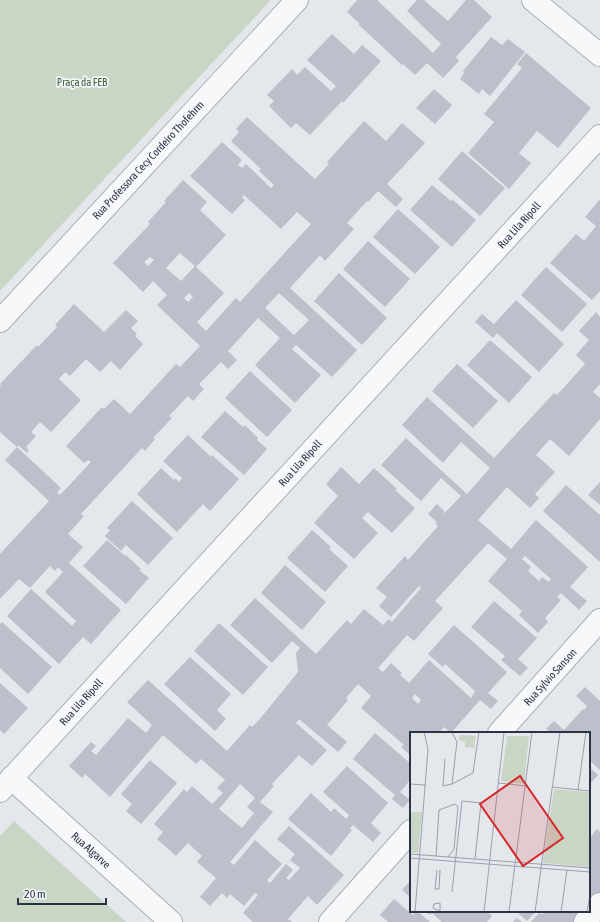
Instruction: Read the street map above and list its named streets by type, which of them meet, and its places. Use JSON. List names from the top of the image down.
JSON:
{
  "streets": {
    "street": [
      "Rua Professora Cecy Cordeiro Thofehrm",
      "Rua Lila Ripoll",
      "Rua Sylvio Sanson",
      "Rua Algarve"
    ]
  },
  "crossings": [
    ["Rua Lila Ripoll", "Rua Algarve"]
  ],
  "parks": ["Praça da FEB"],
  "scale_bar": "20 m"
}
